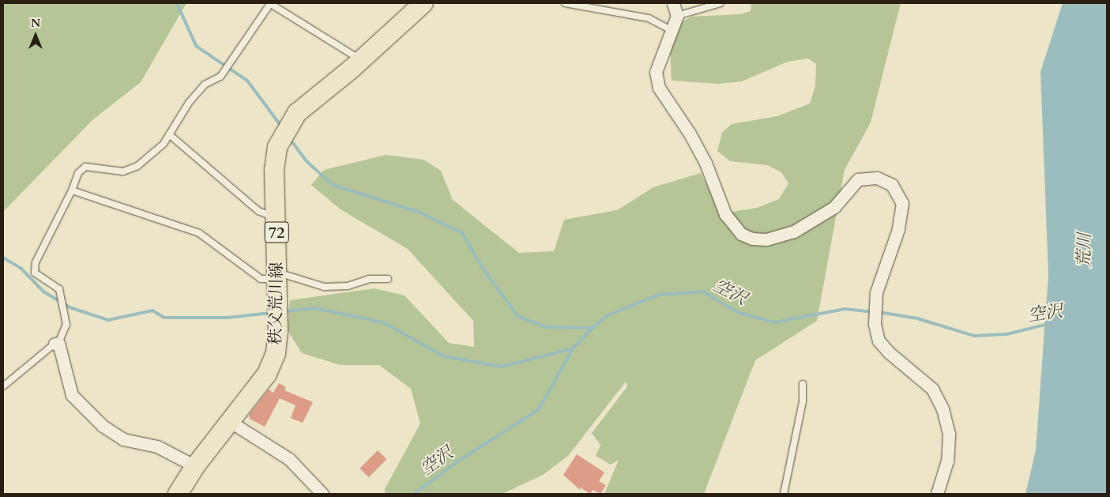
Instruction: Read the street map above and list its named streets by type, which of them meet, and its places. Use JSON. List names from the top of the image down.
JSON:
{
  "streets": {
    "main road": ["72", "秩父荒川線"]
  },
  "water": ["荒川", "空沢"],
  "north": "top"
}
